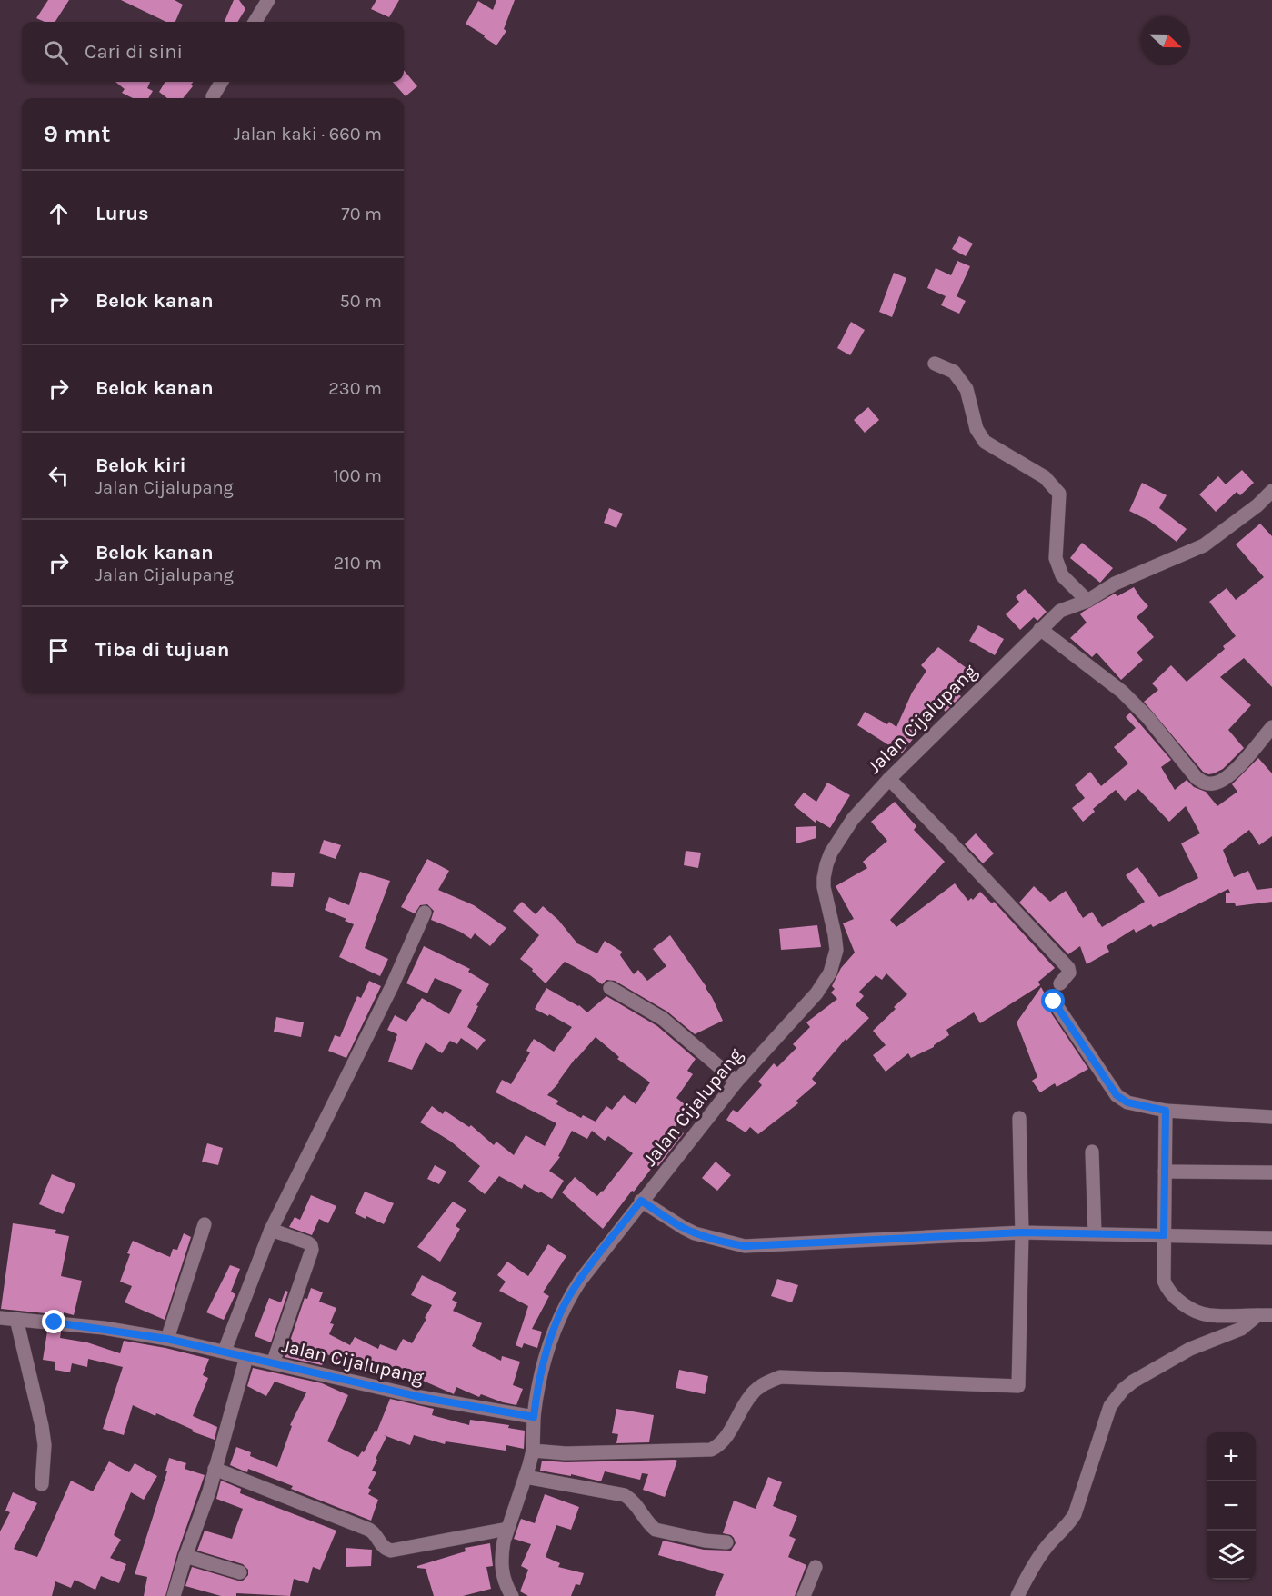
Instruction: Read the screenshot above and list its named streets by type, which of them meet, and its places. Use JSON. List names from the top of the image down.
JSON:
{
  "streets": {
    "street": ["Jalan Cijalupang"]
  },
  "north": "right",
  "page": {
    "search": "Cari di sini",
    "heading": ["9 mnt", "Jalan kaki · 660 m"],
    "list": [
      ["Lurus", "70 m"],
      ["Belok kanan", "50 m"],
      ["Belok kanan", "230 m"],
      ["Belok kiri", "Jalan Cijalupang", "100 m"],
      ["Belok kanan", "Jalan Cijalupang", "210 m"],
      "Tiba di tujuan"
    ],
    "map_buttons": ["+", "−"]
  }
}
